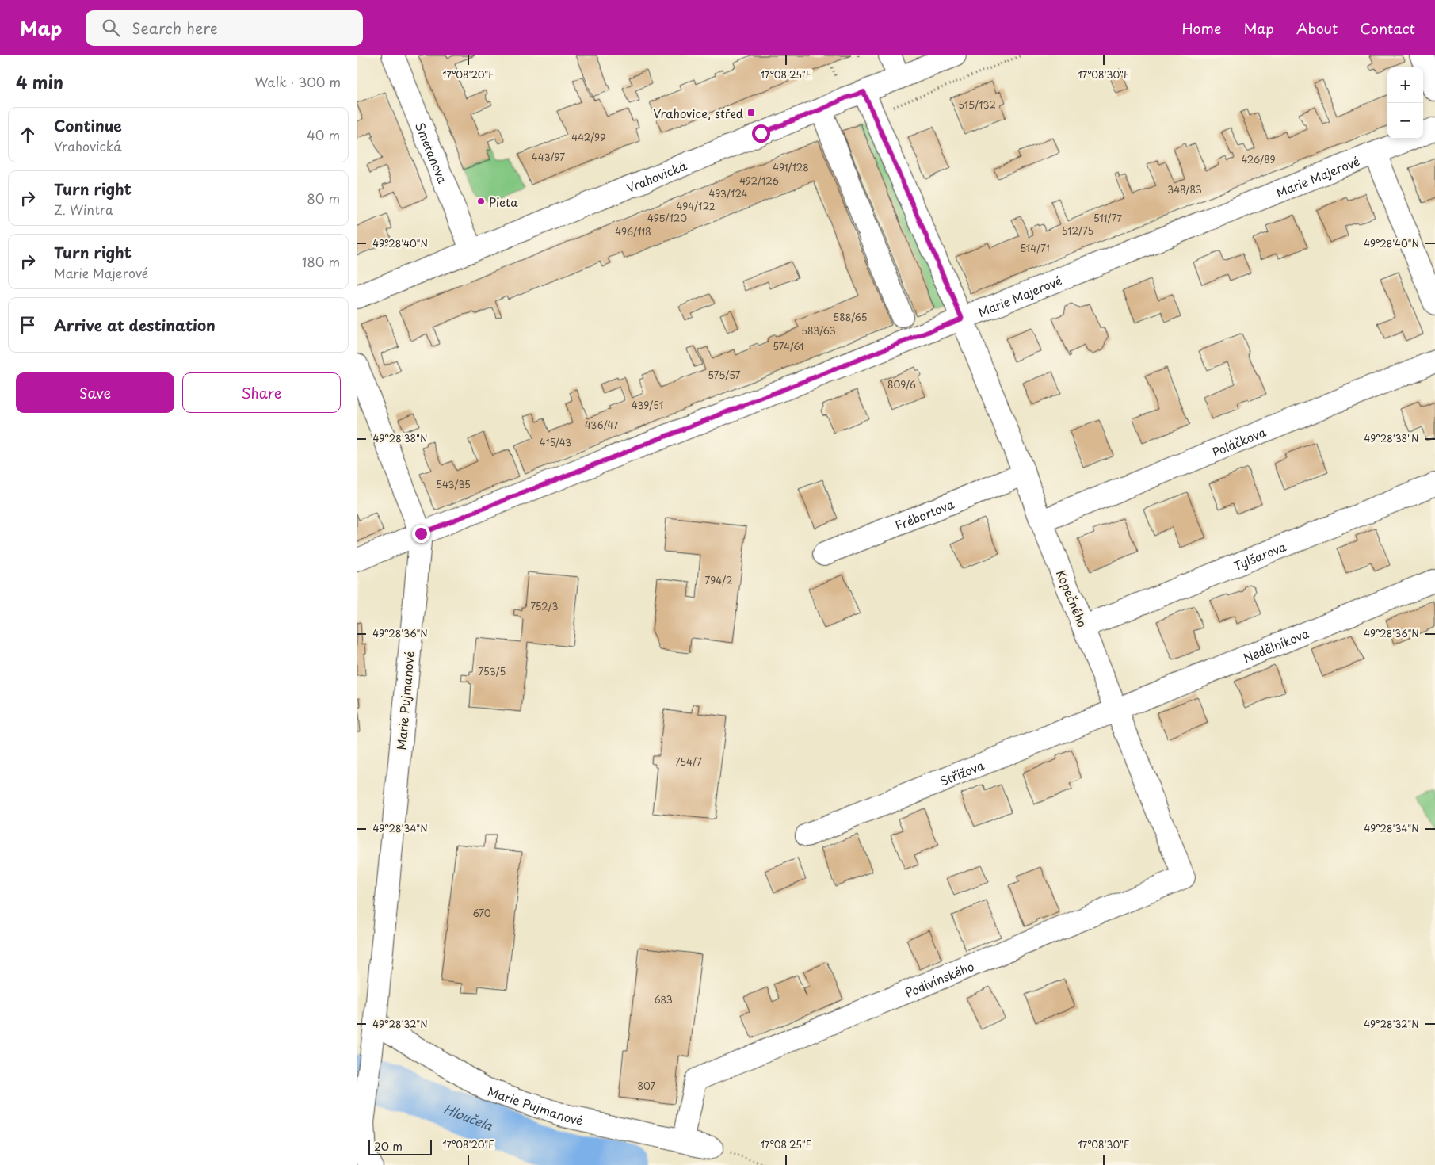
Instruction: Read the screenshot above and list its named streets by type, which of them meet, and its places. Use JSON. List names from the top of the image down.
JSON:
{
  "streets": {
    "street": [
      "Smetanova",
      "Vrahovická",
      "Marie Majerové",
      "Poláčkova",
      "Frébortova",
      "Tylšarova",
      "Kopečného",
      "Nedělníkova",
      "Marie Pujmanové",
      "Střížova",
      "Podivínského"
    ]
  },
  "crossings": [
    ["Smetanova", "Vrahovická"],
    ["Vrahovická", "Kopečného"],
    ["Marie Majerové", "Kopečného"],
    ["Marie Majerové", "Marie Pujmanové"],
    ["Poláčkova", "Kopečného"],
    ["Frébortova", "Kopečného"],
    ["Tylšarova", "Kopečného"],
    ["Kopečného", "Nedělníkova"],
    ["Kopečného", "Střížova"],
    ["Kopečného", "Podivínského"],
    ["Nedělníkova", "Střížova"],
    ["Marie Pujmanové", "Podivínského"]
  ],
  "water": ["Hloučela"],
  "places": {
    "transit": ["Vrahovice, střed"],
    "other": ["Pieta"]
  },
  "house_numbers": [
    "515/132",
    "442/99",
    "443/97",
    "426/89",
    "491/128",
    "492/126",
    "348/83",
    "493/124",
    "494/122",
    "495/120",
    "511/77",
    "512/75",
    "496/118",
    "514/71",
    "588/65",
    "583/63",
    "574/61",
    "575/57",
    "809/6",
    "439/51",
    "436/47",
    "415/43",
    "543/35",
    "794/2",
    "752/3",
    "753/5",
    "754/7",
    "670",
    "683",
    "807"
  ],
  "scale_bar": "20 m",
  "page": {
    "header": "Map",
    "search": "Search here",
    "nav": [
      "Home",
      "Map",
      "About",
      "Contact"
    ],
    "heading": ["4 min", "Walk · 300 m"],
    "map_buttons": ["+", "−"],
    "list": [
      ["Continue", "Vrahovická", "40 m"],
      ["Turn right", "Z. Wintra", "80 m"],
      ["Turn right", "Marie Majerové", "180 m"],
      "Arrive at destination"
    ],
    "buttons": ["Save", "Share"],
    "scale": "20 m"
  },
  "coordinates": [
    "17°08'20\"E",
    "17°08'25\"E",
    "17°08'30\"E",
    "49°28'40\"N",
    "49°28'38\"N",
    "49°28'36\"N",
    "49°28'34\"N",
    "49°28'32\"N"
  ]
}
